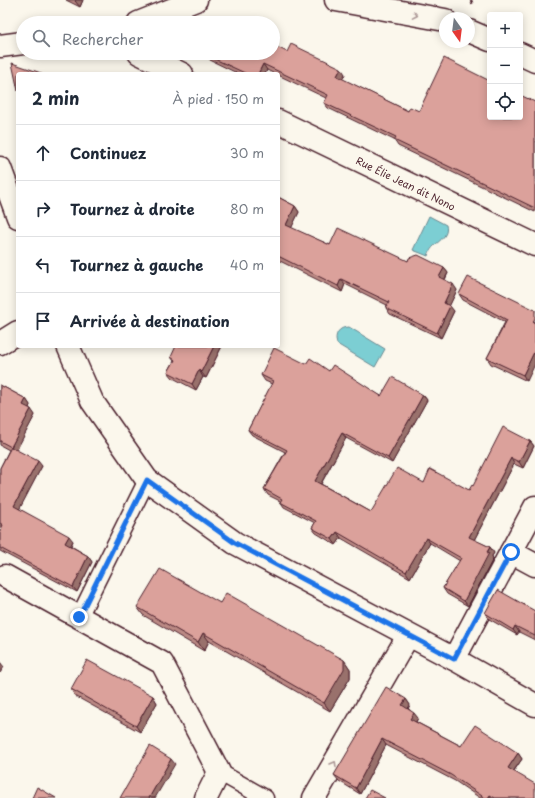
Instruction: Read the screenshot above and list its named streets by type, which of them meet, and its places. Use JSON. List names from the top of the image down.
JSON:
{
  "streets": {
    "street": ["Rue Élie Jean dit Nono"]
  },
  "north": "bottom",
  "page": {
    "map_buttons": ["+", "−"],
    "search": "Rechercher",
    "heading": ["2 min", "À pied · 150 m"],
    "list": [
      ["Continuez", "30 m"],
      ["Tournez à droite", "80 m"],
      ["Tournez à gauche", "40 m"],
      "Arrivée à destination"
    ]
  }
}
